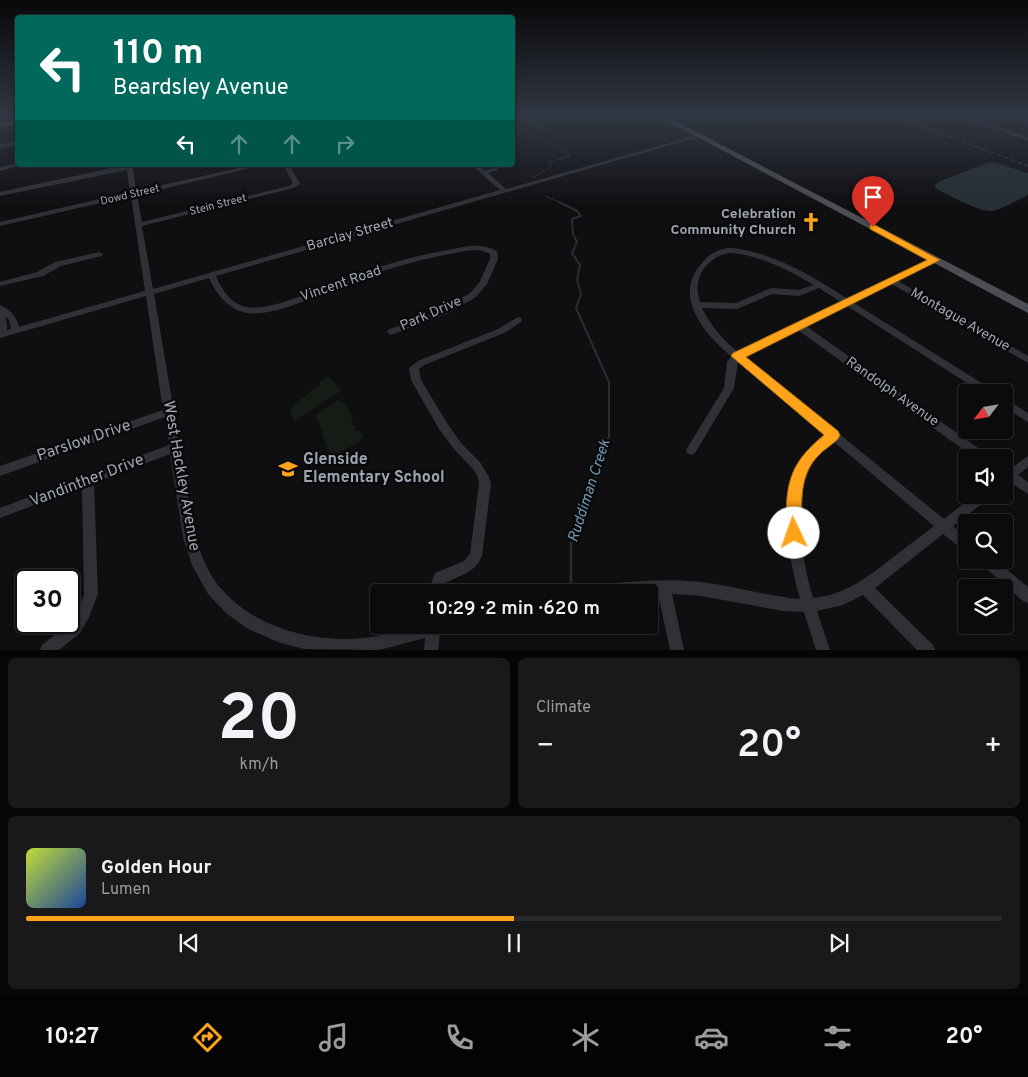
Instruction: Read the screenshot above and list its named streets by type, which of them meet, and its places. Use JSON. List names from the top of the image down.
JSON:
{
  "streets": {
    "street": [
      "Dowd Street",
      "Stein Street",
      "Barclay Street",
      "Vincent Road",
      "Park Drive",
      "Montague Avenue",
      "Randolph Avenue",
      "Parslow Drive",
      "West Hackley Avenue",
      "Vandinther Drive"
    ]
  },
  "crossings": [
    ["Dowd Street", "West Hackley Avenue"],
    ["Stein Street", "West Hackley Avenue"],
    ["Barclay Street", "Vincent Road"],
    ["Barclay Street", "West Hackley Avenue"],
    ["Vincent Road", "Park Drive"],
    ["Parslow Drive", "West Hackley Avenue"],
    ["West Hackley Avenue", "Vandinther Drive"]
  ],
  "water": ["Ruddiman Creek"],
  "places": {
    "church": ["Celebration Community Church"],
    "school or university": ["Glenside Elementary School"]
  },
  "north": "bottom left",
  "page": {
    "turn": ["110 m", "Beardsley Avenue"],
    "limit": "30",
    "trip": "10:29 · 2 min · 620 m",
    "tile": [
      ["20", "km/h"],
      "Climate"
    ],
    "heat": ["−", "20°", "+"],
    "song": ["Golden Hour", "Lumen"],
    "tabs": ["10:27", "20°"]
  }
}
